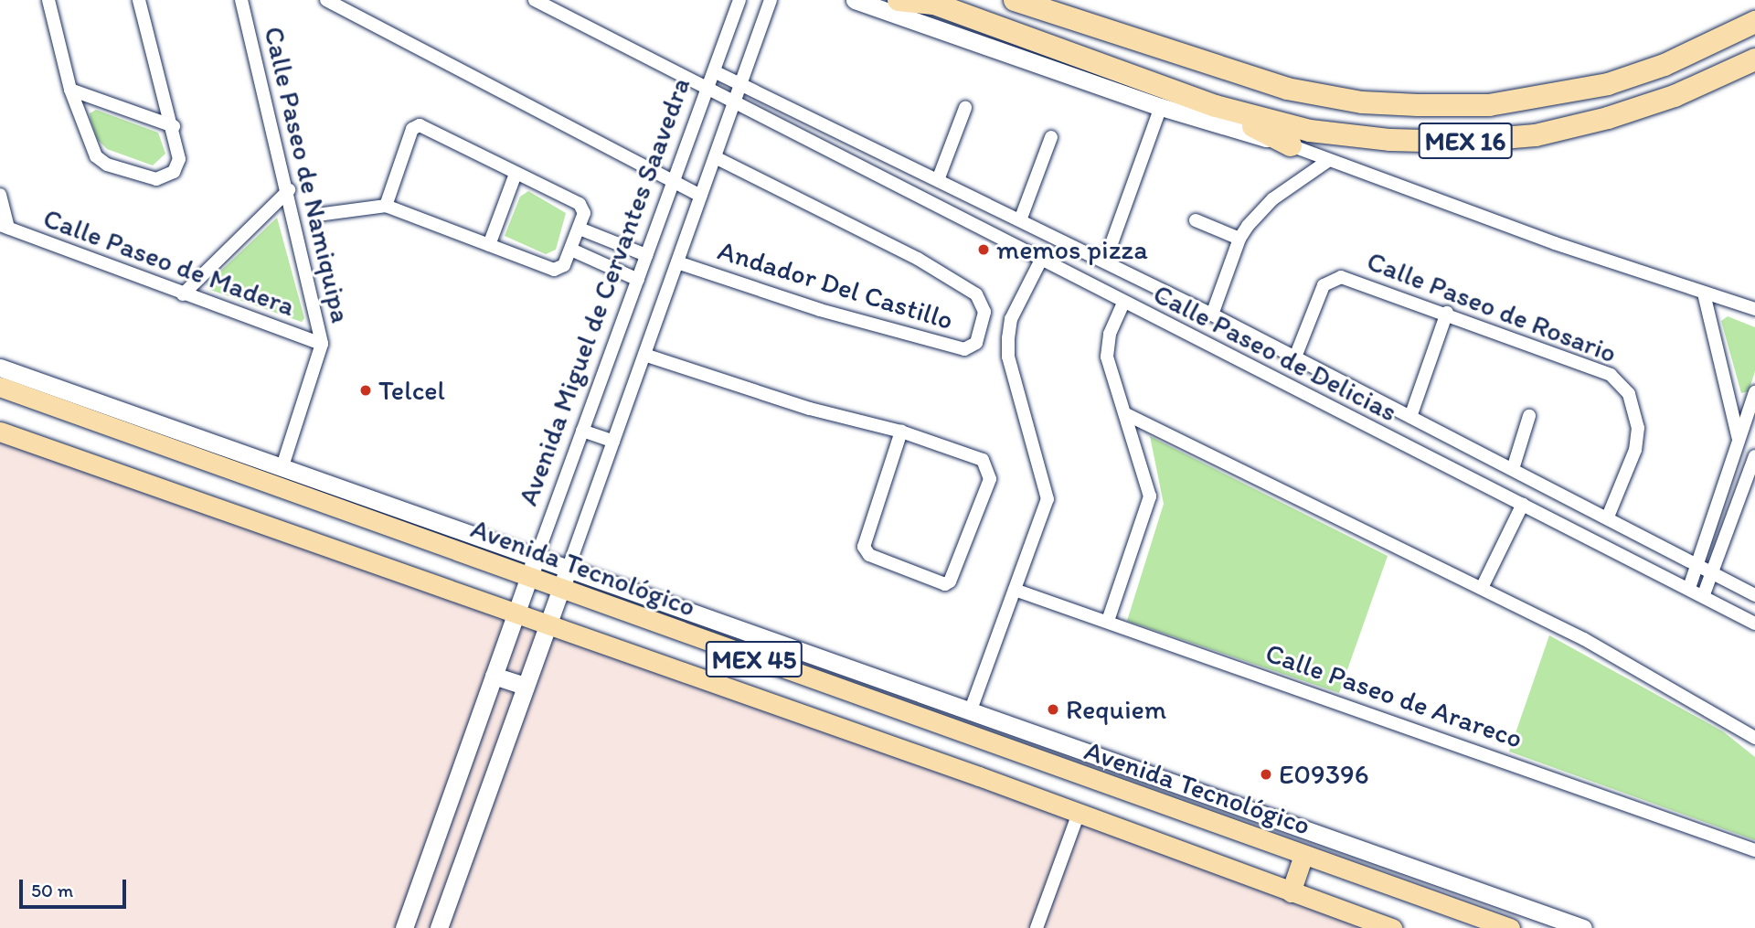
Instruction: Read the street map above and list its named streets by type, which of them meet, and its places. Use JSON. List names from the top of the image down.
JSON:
{
  "streets": {
    "highway": ["MEX 16"],
    "main road": ["Avenida Tecnológico", "MEX 45"],
    "street": [
      "Calle Paseo de Namiquipa",
      "Calle Paseo de Madera",
      "Andador Del Castillo",
      "Avenida Miguel de Cervantes Saavedra",
      "Calle Paseo de Rosario",
      "Calle Paseo de Delicias",
      "Calle Paseo de Arareco"
    ]
  },
  "crossings": [
    ["Calle Paseo de Namiquipa", "Calle Paseo de Madera"],
    ["Avenida Miguel de Cervantes Saavedra", "Calle Paseo de Delicias"],
    ["Avenida Miguel de Cervantes Saavedra", "Avenida Tecnológico"],
    ["Avenida Miguel de Cervantes Saavedra", "MEX 45"],
    ["Calle Paseo de Rosario", "Calle Paseo de Delicias"]
  ],
  "places": [
    "memos pizza",
    "Telcel",
    "Requiem",
    "E09396"
  ],
  "scale_bar": "50 m"
}
